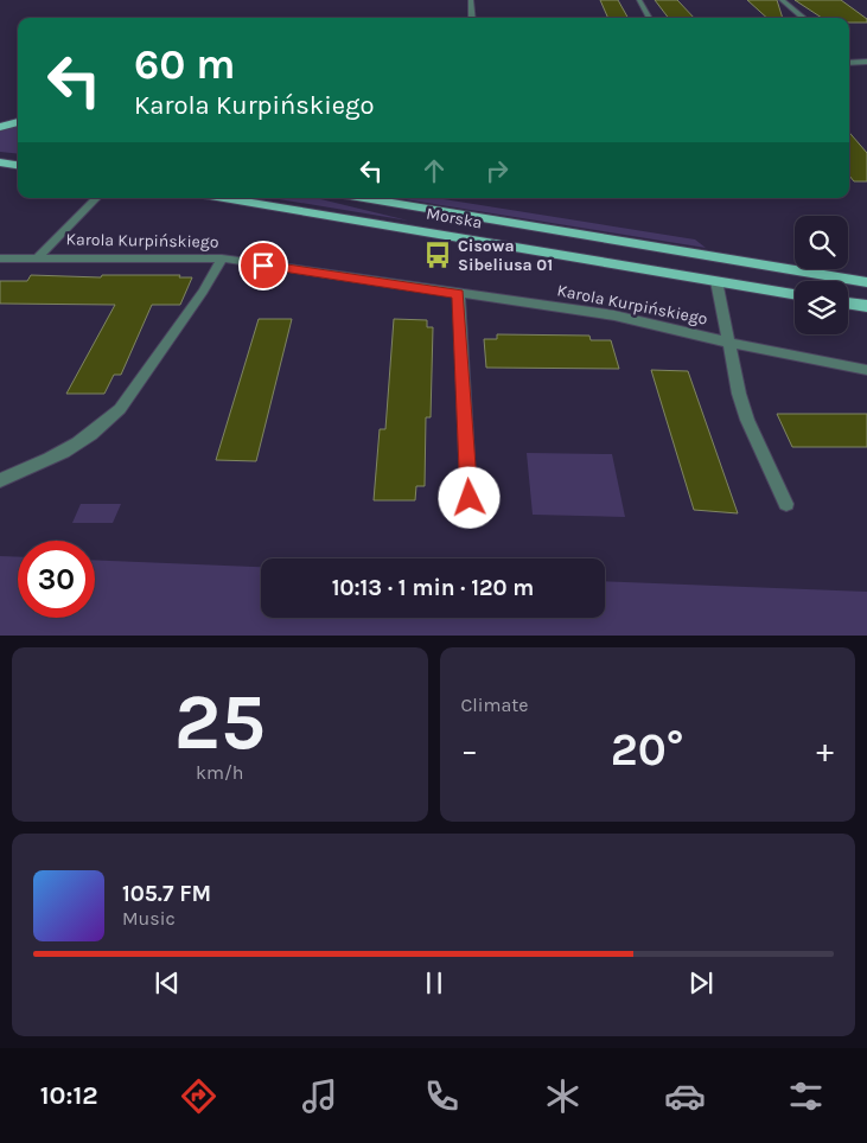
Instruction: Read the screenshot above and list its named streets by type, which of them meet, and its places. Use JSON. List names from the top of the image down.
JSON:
{
  "streets": {
    "main road": ["Morska"],
    "street": ["Karola Kurpińskiego"]
  },
  "crossings": [
    ["Morska", "Karola Kurpińskiego"]
  ],
  "places": {
    "bus stop": ["Cisowa Sibeliusa 01"]
  },
  "page": {
    "turn": ["60 m", "Karola Kurpińskiego"],
    "limit": "30",
    "trip": "10:13 · 1 min · 120 m",
    "tile": [
      ["25", "km/h"],
      "Climate"
    ],
    "heat": ["−", "20°", "+"],
    "song": ["105.7 FM", "Music"],
    "tabs": "10:12"
  }
}
